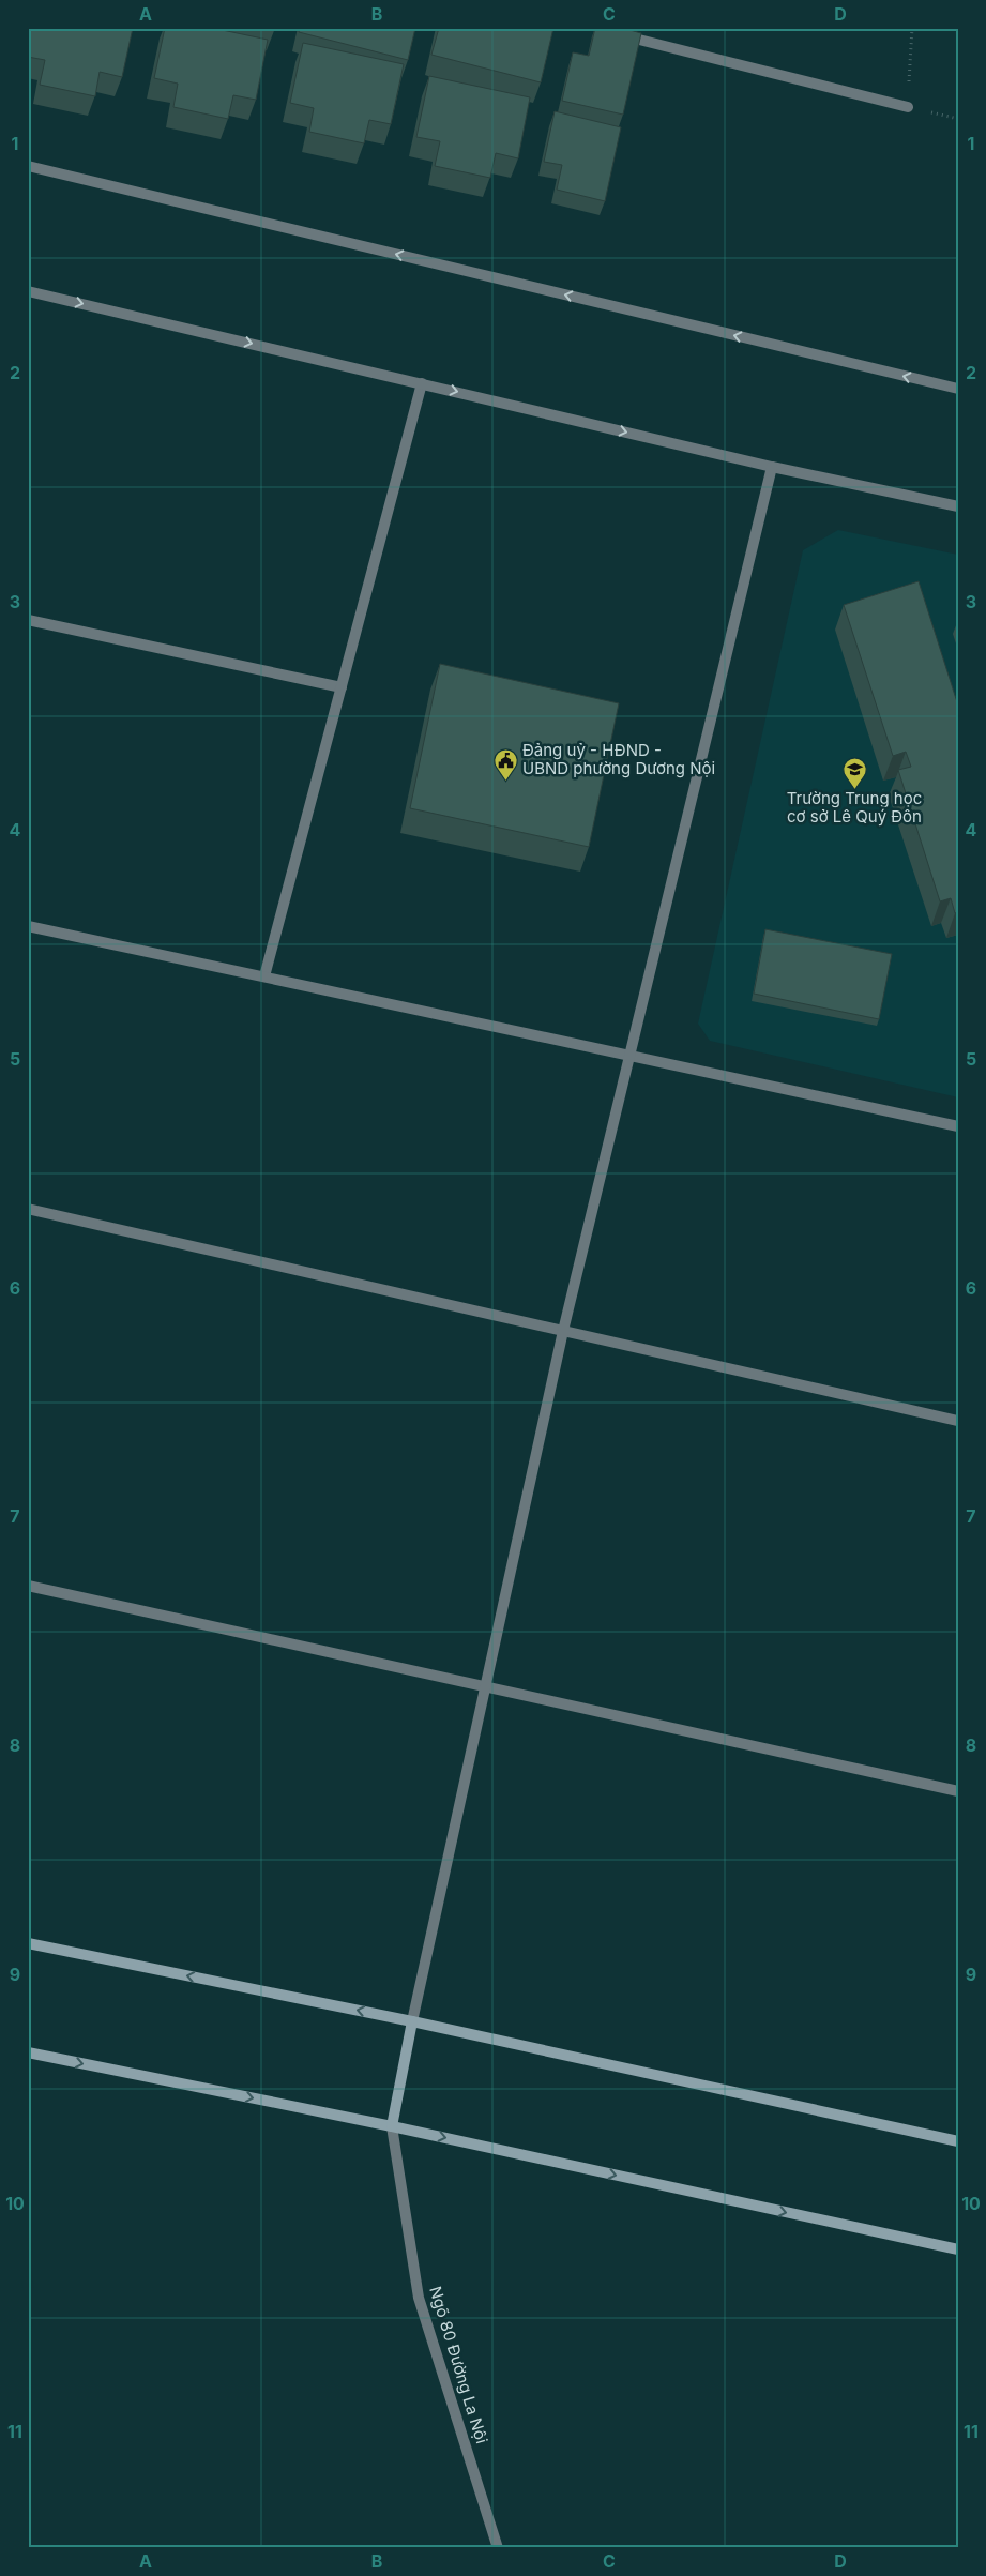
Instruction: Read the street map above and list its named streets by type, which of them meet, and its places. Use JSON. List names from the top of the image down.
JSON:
{
  "streets": {
    "street": ["Ngõ 80 Đường La Nội"]
  },
  "places": {
    "public building": ["Đảng uỷ - HĐND - UBND phường Dương Nội"],
    "school or university": ["Trường Trung học cơ sở Lê Quý Đôn"]
  },
  "grid": {
    "columns": [
      "A",
      "B",
      "C",
      "D"
    ],
    "rows": [
      "1",
      "2",
      "3",
      "4",
      "5",
      "6",
      "7",
      "8",
      "9",
      "10",
      "11"
    ]
  }
}
